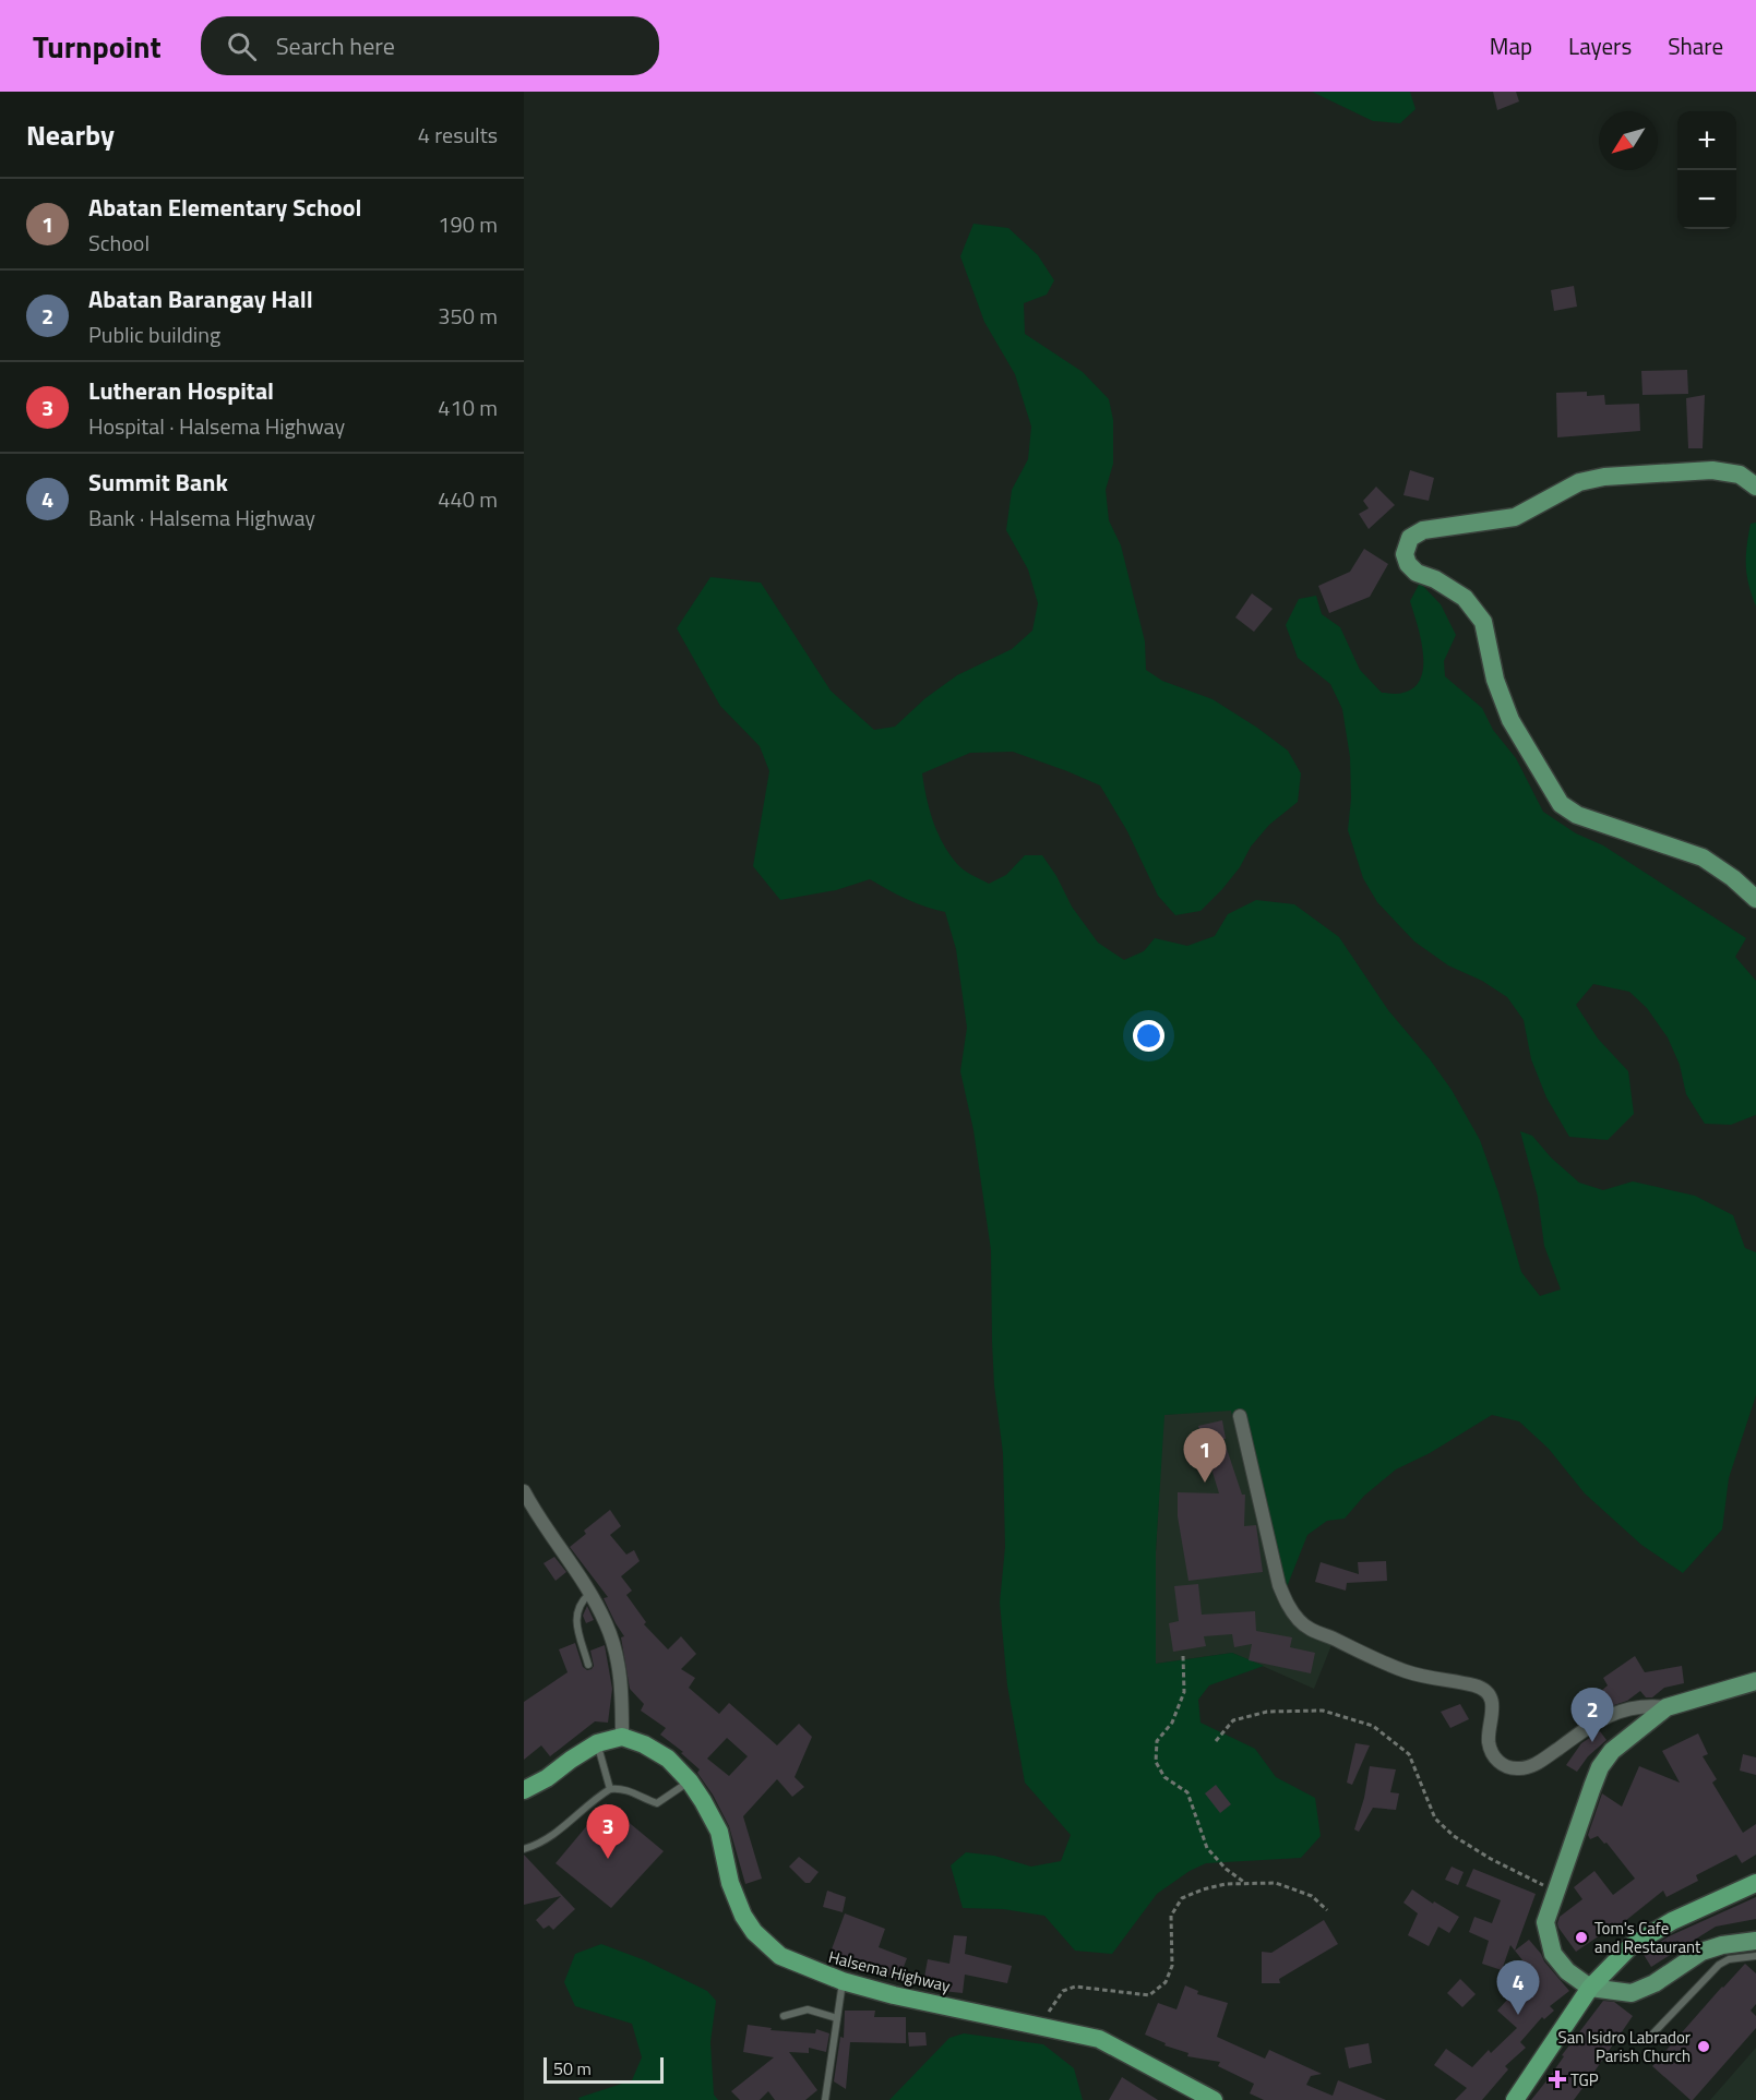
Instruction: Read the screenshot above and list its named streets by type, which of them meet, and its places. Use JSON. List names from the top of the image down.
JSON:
{
  "streets": {
    "highway": ["Halsema Highway"]
  },
  "places": {
    "other": ["Tom's Cafe and Restaurant", "San Isidro Labrador Parish Church"],
    "health": ["TGP"]
  },
  "scale_bar": "50 m",
  "north": "bottom left",
  "page": {
    "header": "Turnpoint",
    "search": "Search here",
    "nav": ["Map", "Layers", "Share"],
    "heading": ["Nearby", "4 results"],
    "map_buttons": ["+", "−"],
    "list": [
      {
        "mark": "1",
        "name": "Abatan Elementary School",
        "note": "School",
        "value": "190 m"
      },
      {
        "mark": "2",
        "name": "Abatan Barangay Hall",
        "note": "Public building",
        "value": "350 m"
      },
      {
        "mark": "3",
        "name": "Lutheran Hospital",
        "note": "Hospital · Halsema Highway",
        "value": "410 m"
      },
      {
        "mark": "4",
        "name": "Summit Bank",
        "note": "Bank · Halsema Highway",
        "value": "440 m"
      }
    ],
    "pins": [
      "1",
      "2",
      "3",
      "4"
    ],
    "scale": "50 m"
  }
}
